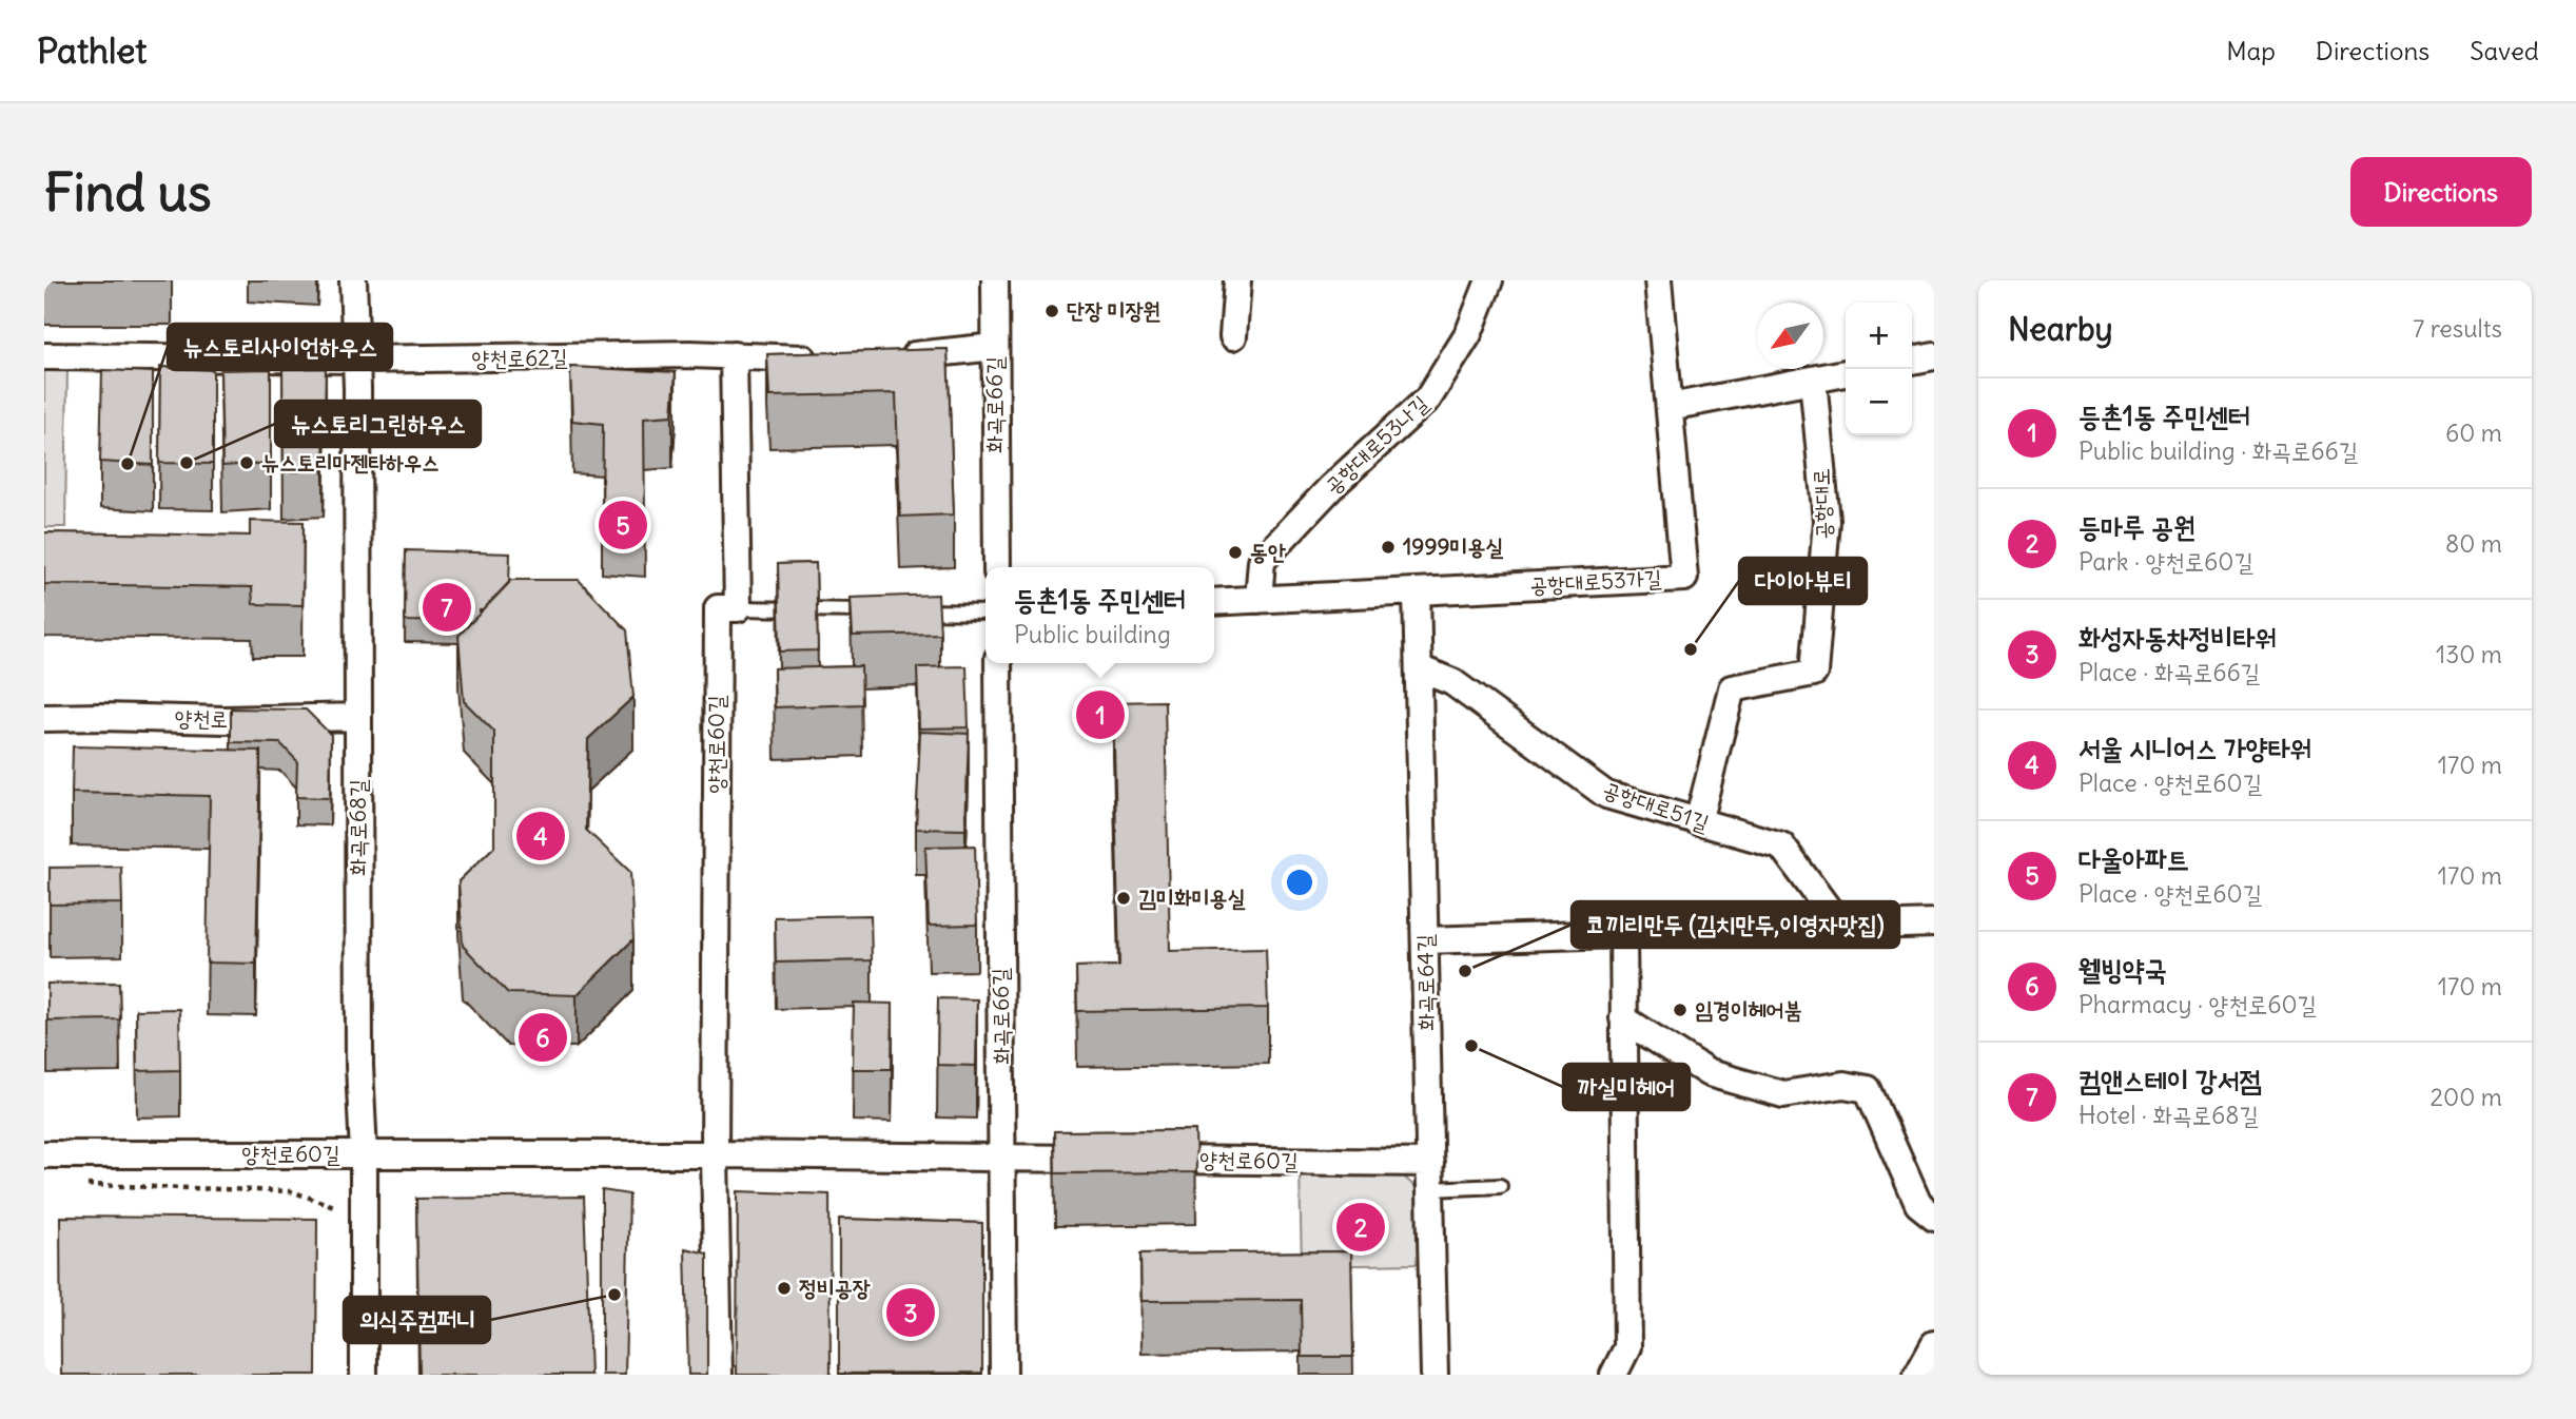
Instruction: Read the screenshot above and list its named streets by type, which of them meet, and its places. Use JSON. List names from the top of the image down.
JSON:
{
  "streets": {
    "street": [
      "양천로62길",
      "화곡로66길",
      "공항대로53나길",
      "공항대로",
      "공항대로53가길",
      "양천로",
      "양천로60길",
      "공항대로51길",
      "화곡로68길",
      "화곡로64길"
    ]
  },
  "crossings": [
    ["양천로62길", "화곡로68길"],
    ["화곡로66길", "양천로60길"],
    ["공항대로53나길", "공항대로53가길"],
    ["공항대로", "공항대로51길"],
    ["공항대로53가길", "화곡로64길"],
    ["양천로", "화곡로68길"],
    ["양천로60길", "화곡로68길"],
    ["양천로60길", "화곡로64길"],
    ["공항대로51길", "화곡로64길"]
  ],
  "places": [
    "단장 미장원",
    "뉴스토리그린하우스",
    "뉴스토리마젠타하우스",
    "뉴스토리사이언하우스",
    "1999미용실",
    "동안",
    "다이아뷰티",
    "김미화미용실",
    "코끼리만두 (김치만두,이영자맛집)",
    "임경이헤어붐",
    "까실미헤어",
    "정비공장",
    "의식주컴퍼니"
  ],
  "north": "bottom left",
  "page": {
    "header": "Pathlet",
    "nav": ["Map", "Directions", "Saved"],
    "buttons": "Directions",
    "title": "Find us",
    "heading": ["Nearby", "7 results"],
    "map_buttons": ["+", "−"],
    "list": [
      {
        "mark": "1",
        "name": "등촌1동 주민센터",
        "note": "Public building · 화곡로66길",
        "value": "60 m"
      },
      {
        "mark": "2",
        "name": "등마루 공원",
        "note": "Park · 양천로60길",
        "value": "80 m"
      },
      {
        "mark": "3",
        "name": "화성자동차정비타워",
        "note": "Place · 화곡로66길",
        "value": "130 m"
      },
      {
        "mark": "4",
        "name": "서울 시니어스 가양타워",
        "note": "Place · 양천로60길",
        "value": "170 m"
      },
      {
        "mark": "5",
        "name": "다울아파트",
        "note": "Place · 양천로60길",
        "value": "170 m"
      },
      {
        "mark": "6",
        "name": "웰빙약국",
        "note": "Pharmacy · 양천로60길",
        "value": "170 m"
      },
      {
        "mark": "7",
        "name": "컴앤스테이 강서점",
        "note": "Hotel · 화곡로68길",
        "value": "200 m"
      }
    ],
    "pins": [
      "5",
      "7",
      "1",
      "4",
      "6",
      "2",
      "3"
    ],
    "popup": ["등촌1동 주민센터", "Public building"]
  }
}
